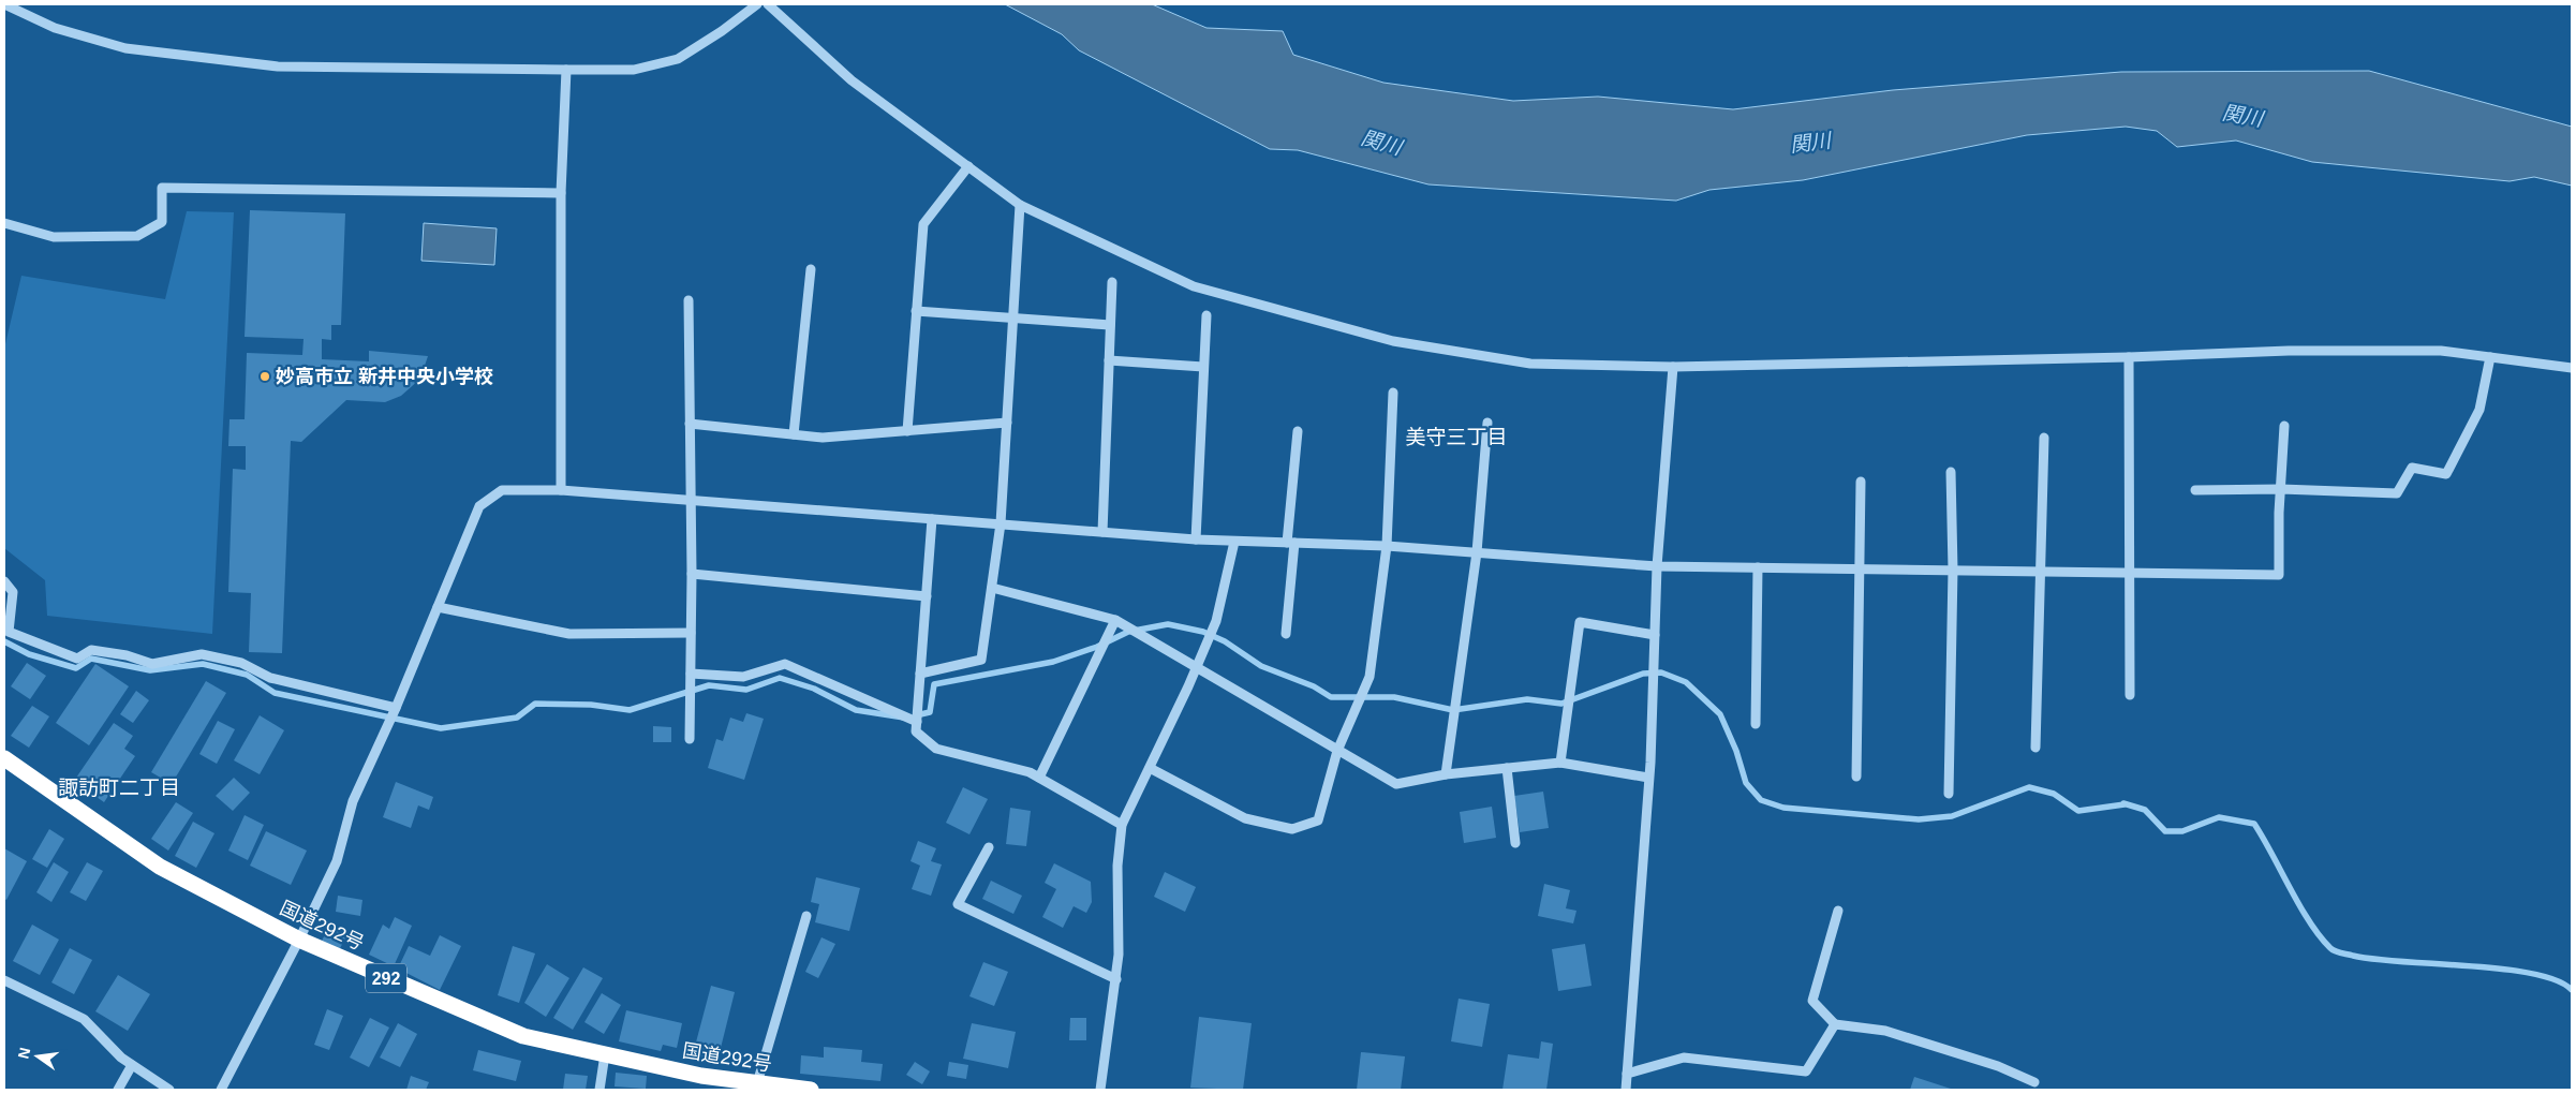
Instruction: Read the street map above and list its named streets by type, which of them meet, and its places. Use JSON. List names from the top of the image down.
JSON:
{
  "streets": {
    "highway": ["国道292号", "292"]
  },
  "districts": ["美守三丁目", "諏訪町二丁目"],
  "water": ["関川"],
  "places": ["妙高市立 新井中央小学校"],
  "north": "left"
}
